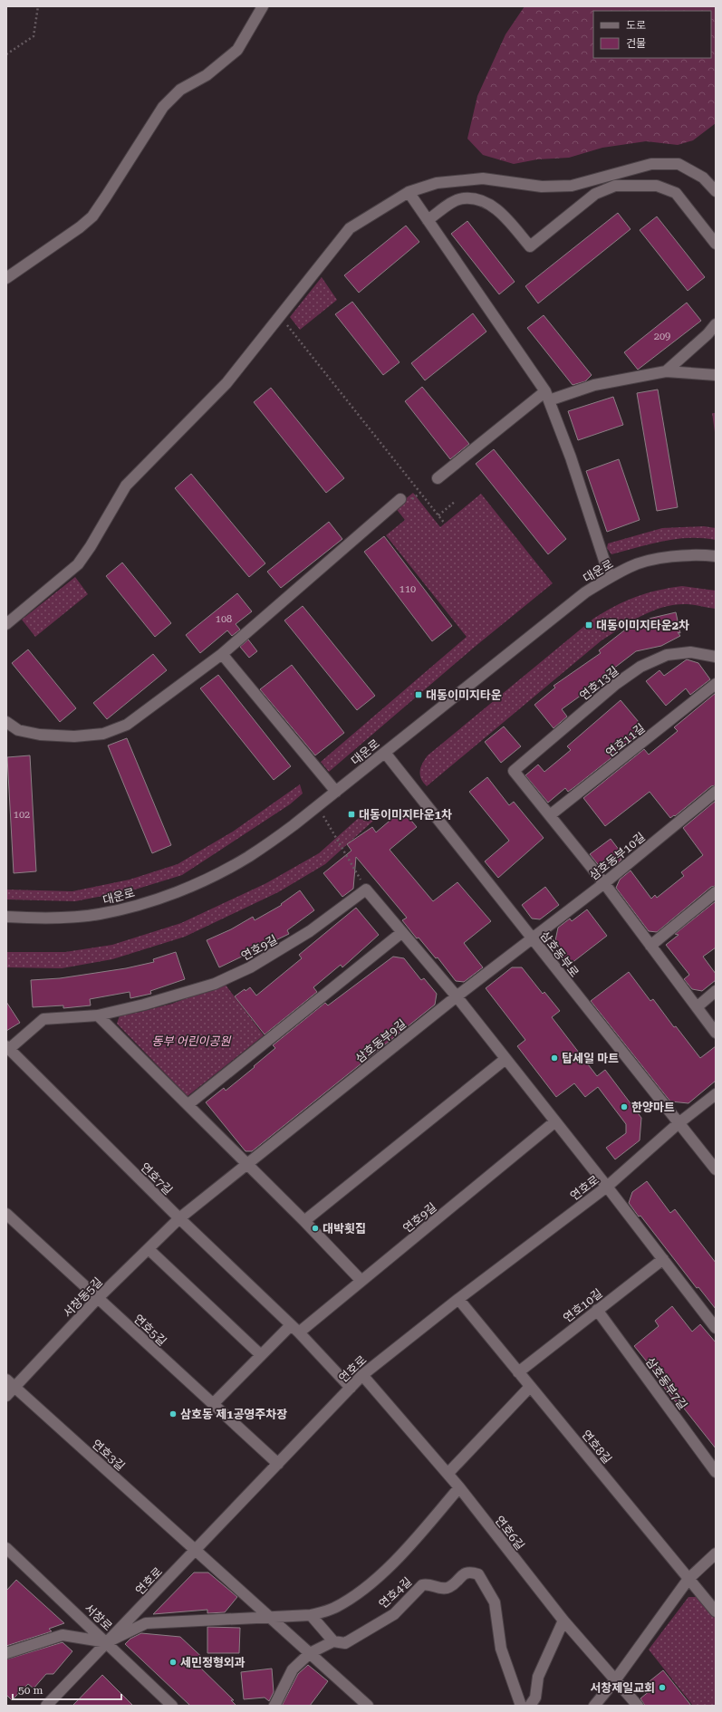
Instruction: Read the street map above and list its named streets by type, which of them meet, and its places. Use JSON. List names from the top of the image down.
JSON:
{
  "streets": {
    "street": [
      "대운로",
      "연호13길",
      "연호11길",
      "삼호동부10길",
      "연호9길",
      "삼호동부로",
      "삼호동부9길",
      "연호7길",
      "연호로",
      "서창동5길",
      "연호10길",
      "연호5길",
      "삼호동부7길",
      "연호8길",
      "연호3길",
      "연호6길",
      "연호4길",
      "서창로"
    ]
  },
  "crossings": [
    ["대운로", "삼호동부로"],
    ["연호13길", "연호11길"],
    ["삼호동부10길", "삼호동부로"],
    ["삼호동부10길", "삼호동부9길"],
    ["연호9길", "연호7길"],
    ["삼호동부로", "삼호동부9길"],
    ["삼호동부로", "연호로"],
    ["삼호동부9길", "연호7길"],
    ["삼호동부9길", "서창동5길"],
    ["연호7길", "연호로"],
    ["연호7길", "서창동5길"],
    ["연호로", "연호5길"],
    ["연호로", "연호8길"],
    ["연호로", "연호3길"],
    ["연호로", "연호6길"],
    ["연호로", "연호4길"],
    ["연호로", "서창로"],
    ["서창동5길", "연호5길"],
    ["서창동5길", "연호3길"],
    ["연호10길", "삼호동부7길"],
    ["연호10길", "연호8길"],
    ["연호6길", "연호4길"],
    ["연호4길", "서창로"]
  ],
  "parks": ["동부 어린이공원"],
  "places": {
    "transit": ["대동이미지타운2차", "대동이미지타운", "대동이미지타운1차"],
    "other": [
      "탑세일 마트",
      "한양마트",
      "대박횟집",
      "삼호동 제1공영주차장",
      "세민정형외과",
      "서창제일교회"
    ]
  },
  "house_numbers": [
    "209",
    "110",
    "108",
    "102"
  ],
  "legend": ["도로", "건물"],
  "scale_bar": "50 m"
}
